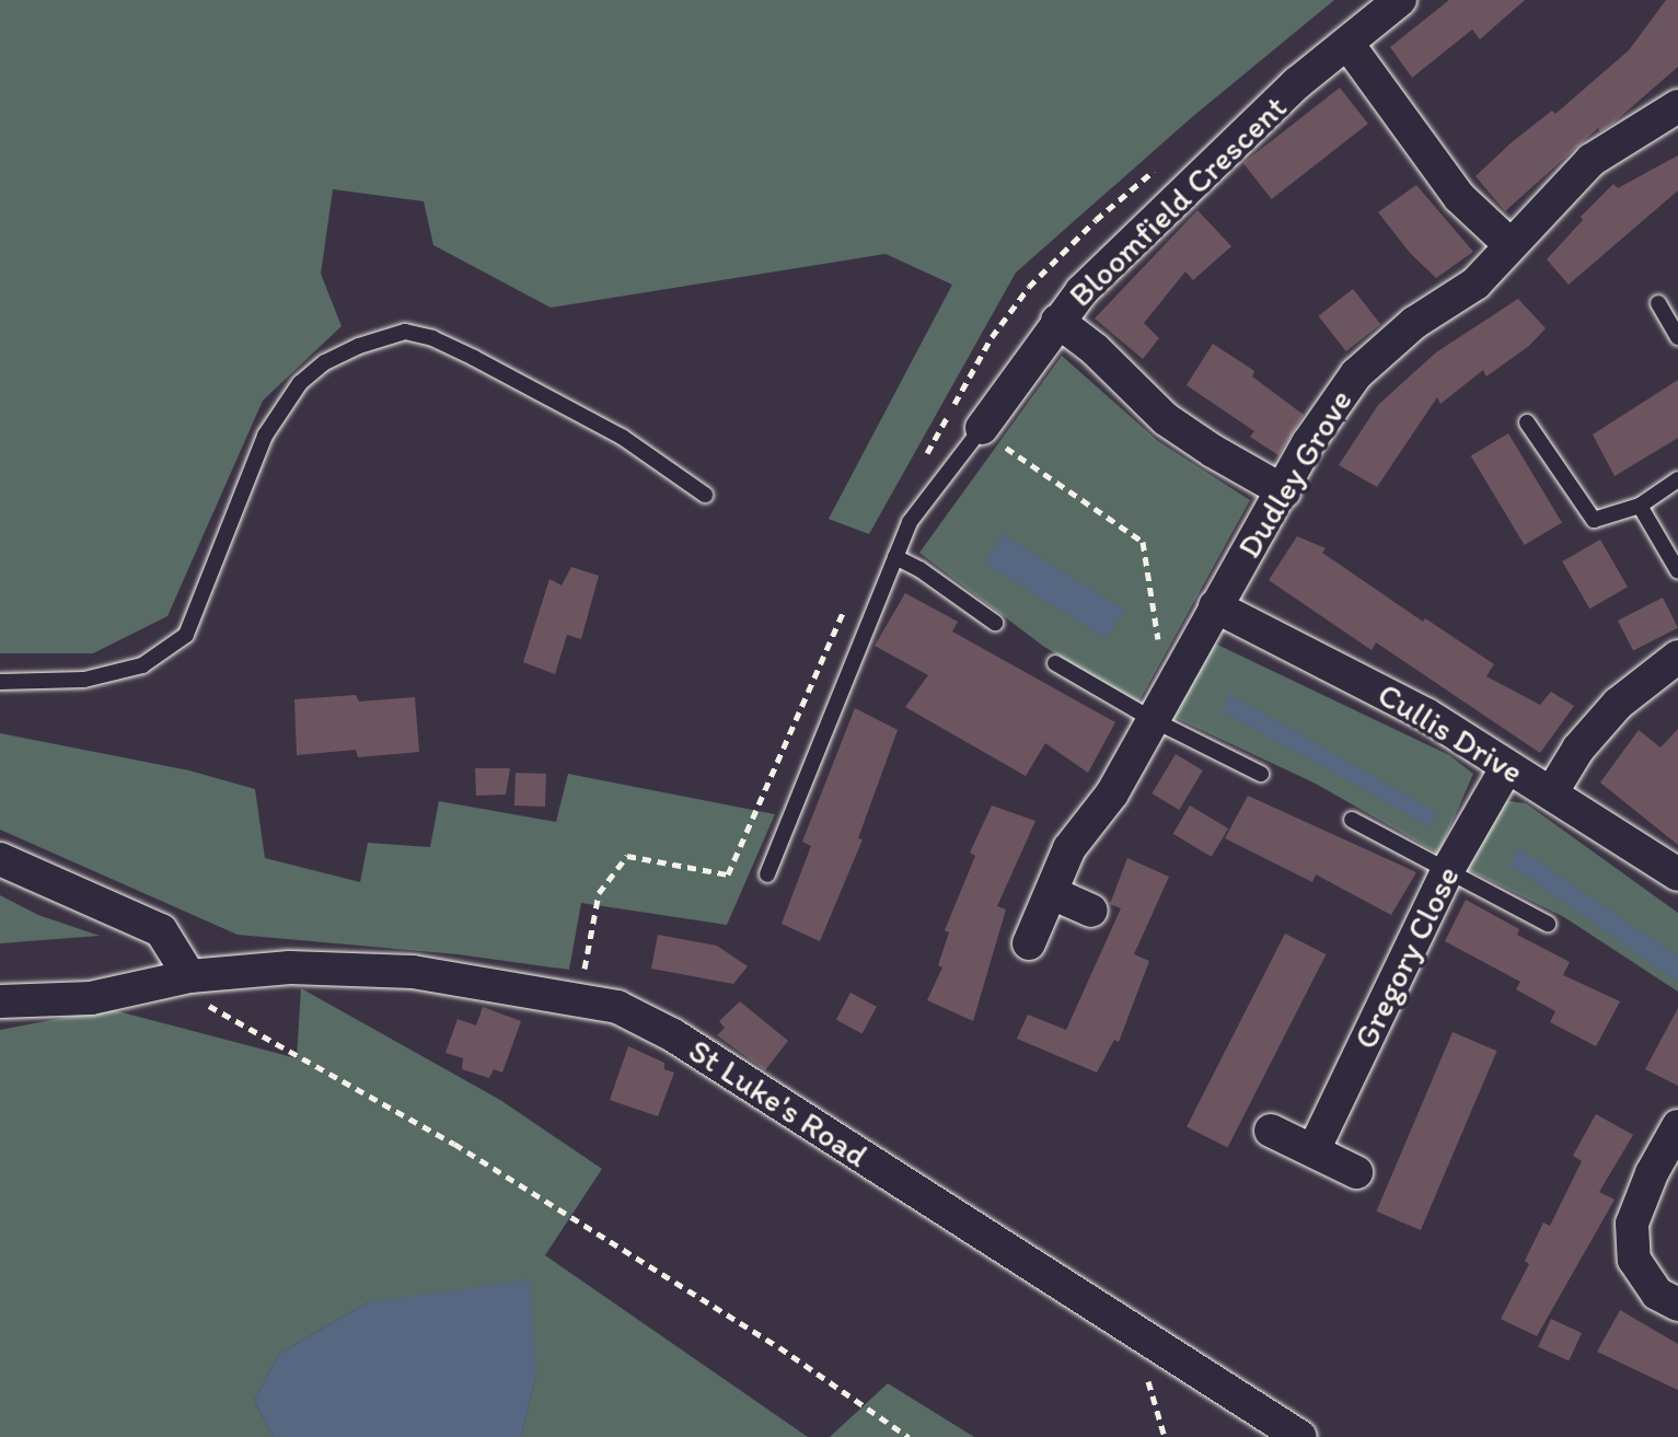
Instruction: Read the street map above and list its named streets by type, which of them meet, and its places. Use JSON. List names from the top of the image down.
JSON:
{
  "streets": {
    "street": [
      "Bloomfield Crescent",
      "Dudley Grove",
      "Cullis Drive",
      "Gregory Close",
      "St Luke's Road"
    ]
  },
  "crossings": [
    ["Dudley Grove", "Cullis Drive"],
    ["Cullis Drive", "Gregory Close"]
  ]
}
